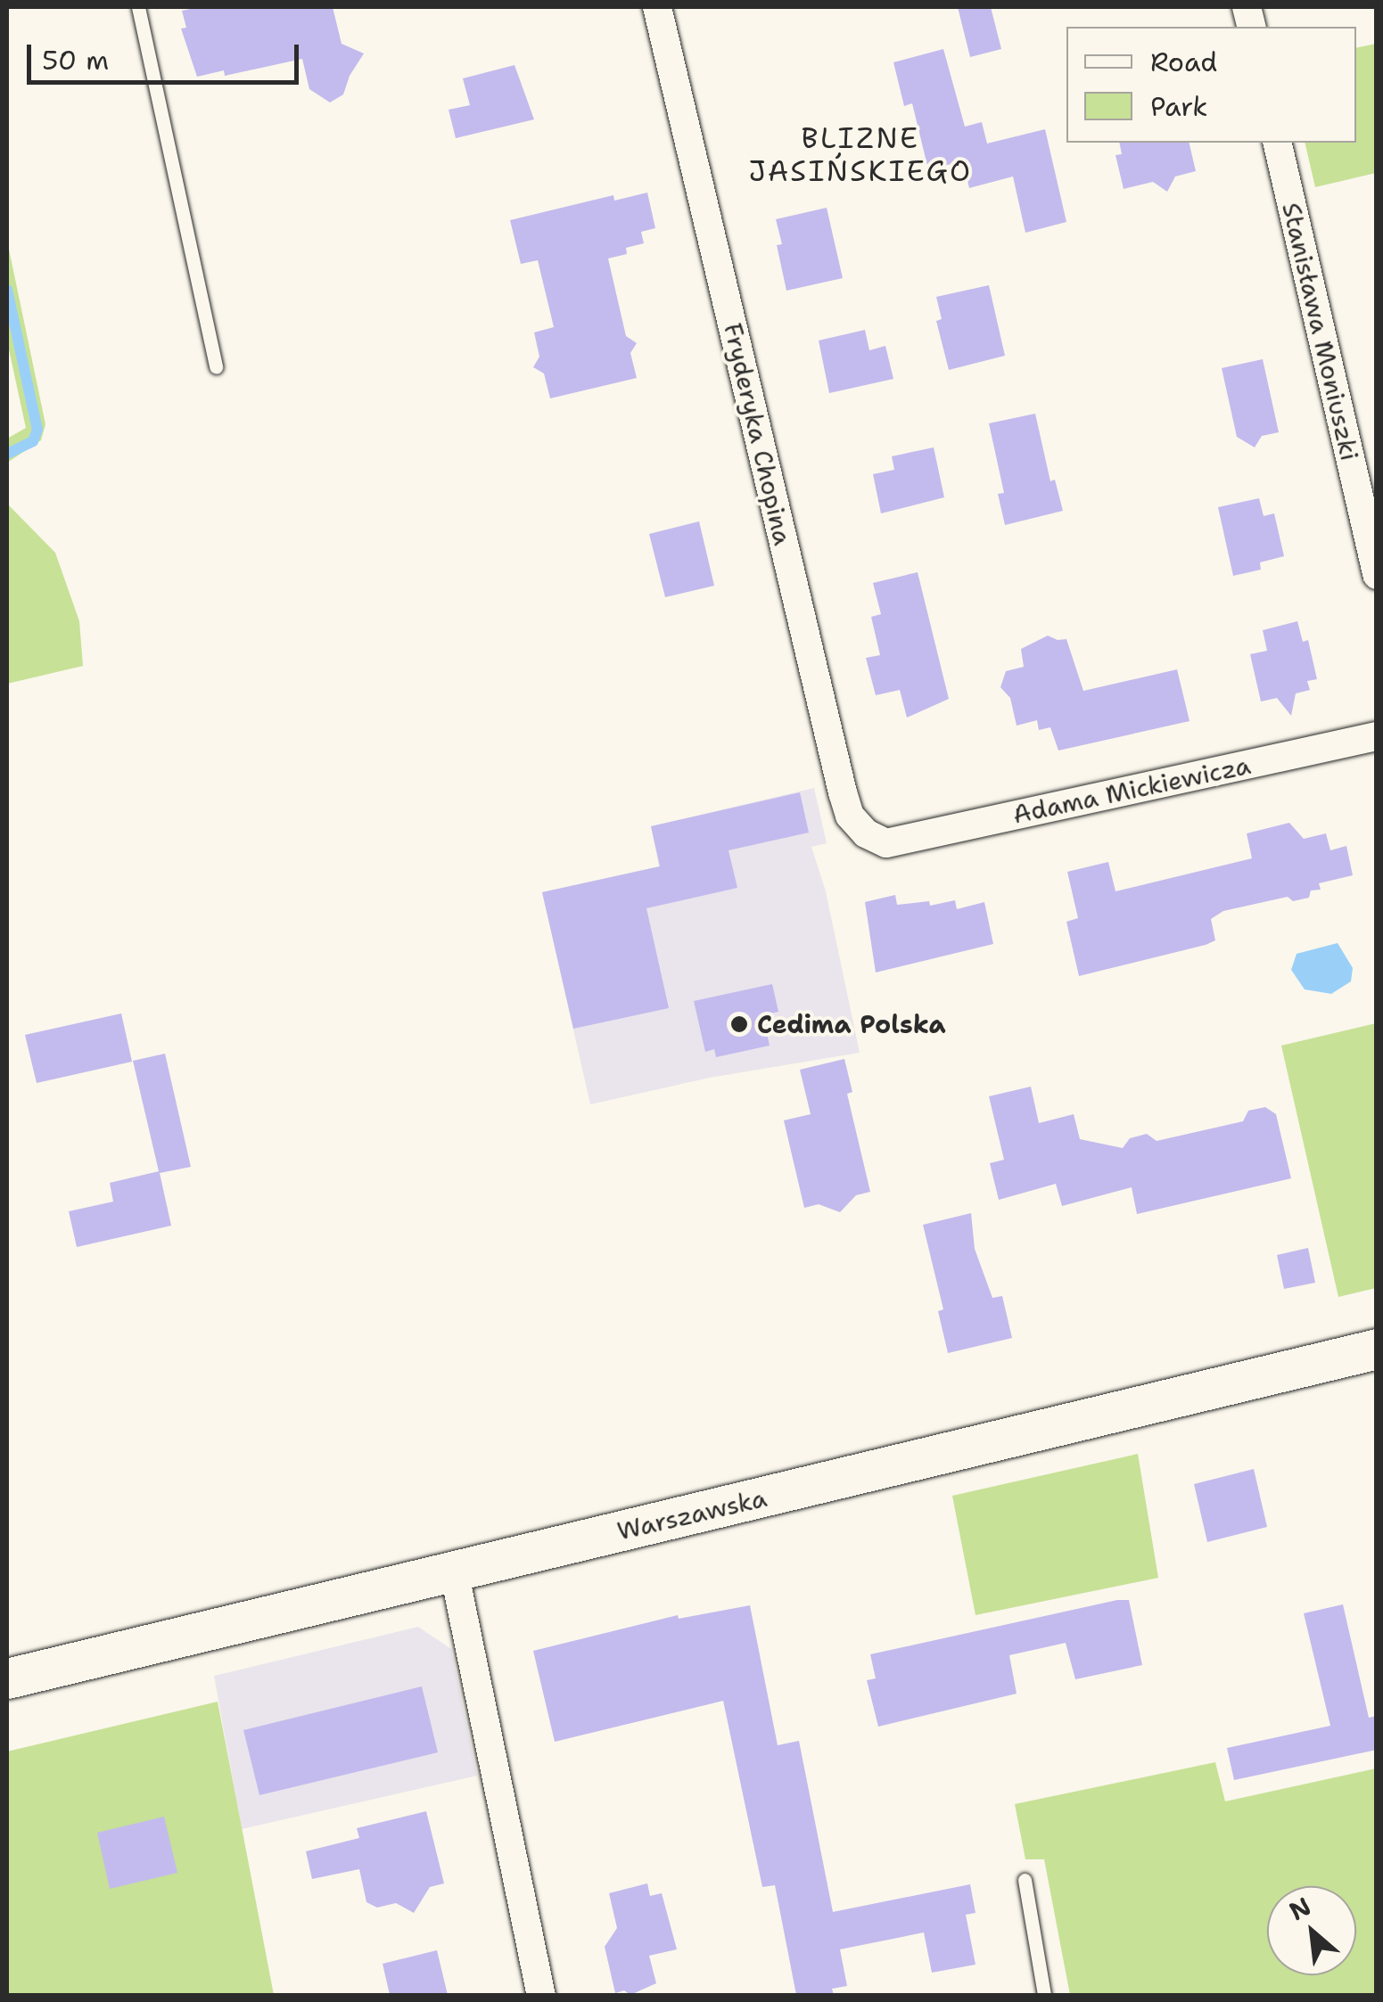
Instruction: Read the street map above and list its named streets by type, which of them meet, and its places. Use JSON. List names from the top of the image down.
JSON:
{
  "streets": {
    "main road": ["Warszawska"],
    "street": ["Stanisława Moniuszki", "Fryderyka Chopina", "Adama Mickiewicza"]
  },
  "crossings": [
    ["Fryderyka Chopina", "Adama Mickiewicza"]
  ],
  "districts": ["BLIZNE JASIŃSKIEGO"],
  "places": ["Cedima Polska"],
  "legend": ["Road", "Park"],
  "scale_bar": "50 m",
  "north": "top left"
}
